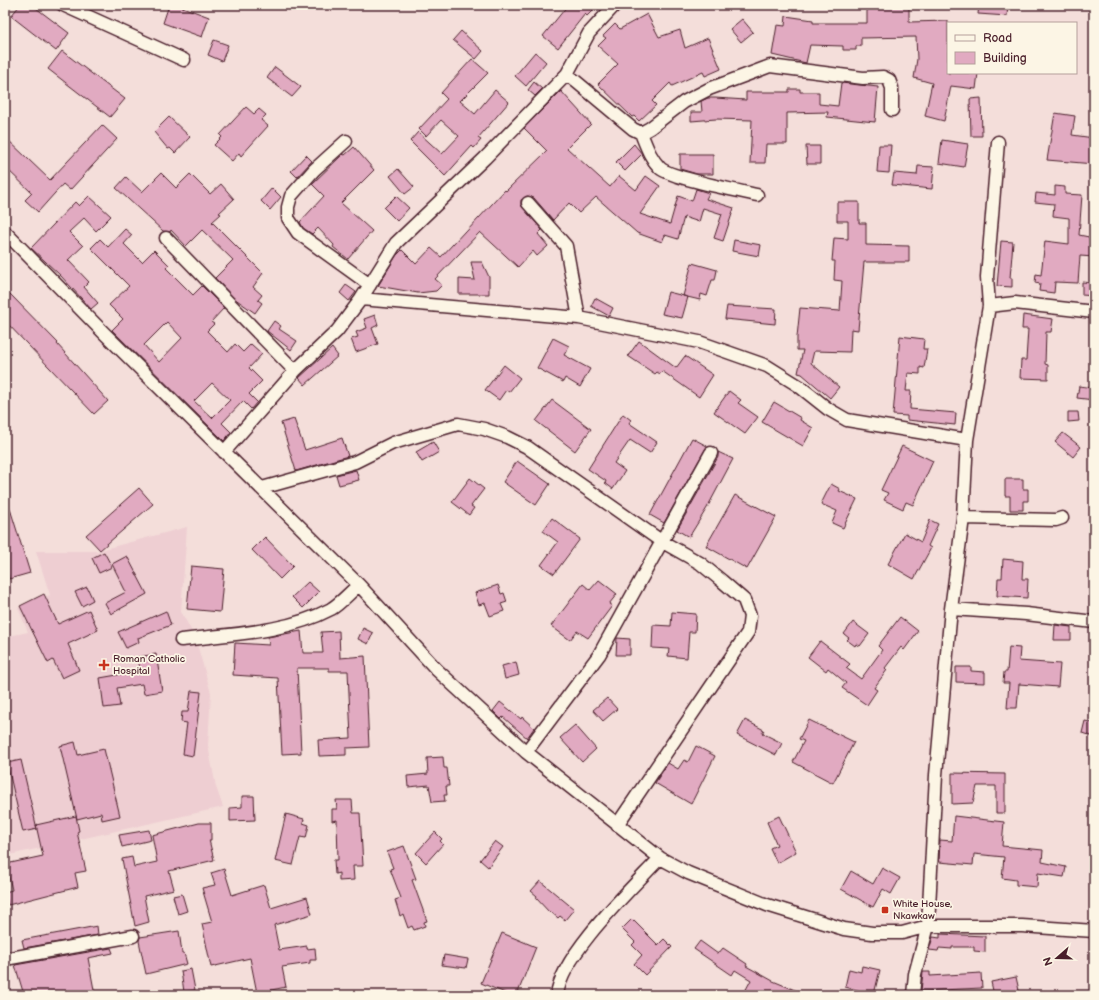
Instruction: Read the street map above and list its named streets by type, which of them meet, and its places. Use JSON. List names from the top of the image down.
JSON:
{
  "places": {
    "health": ["Roman Catholic Hospital"],
    "transit": ["White House, Nkawkaw"]
  },
  "legend": ["Road", "Building"],
  "north": "left"
}
